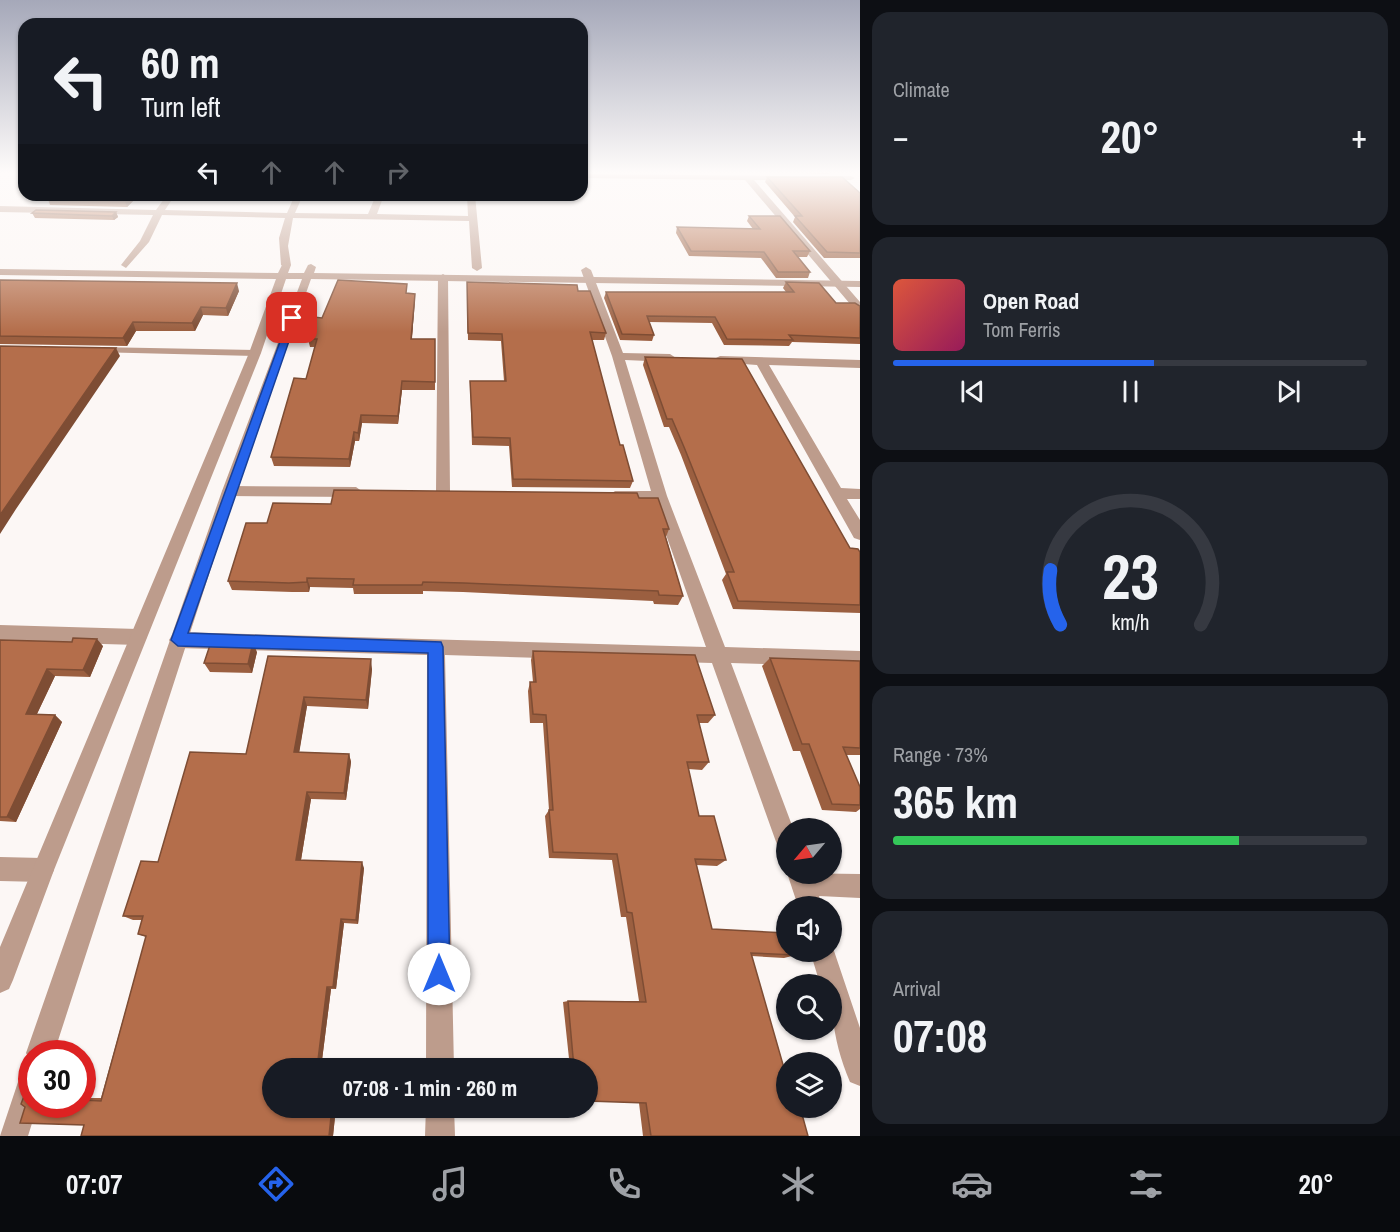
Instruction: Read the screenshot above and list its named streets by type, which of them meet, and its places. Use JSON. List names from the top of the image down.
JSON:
{
  "north": "bottom left",
  "page": {
    "tile": [
      "Climate",
      ["Range · 73%", "365 km"],
      ["Arrival", "07:08"]
    ],
    "turn": ["60 m", "Turn left"],
    "heat": ["−", "20°", "+"],
    "song": ["Open Road", "Tom Ferris"],
    "limit": "30",
    "trip": "07:08 · 1 min · 260 m",
    "tabs": ["07:07", "20°"],
    "gauge": ["23", "km/h"]
  }
}
